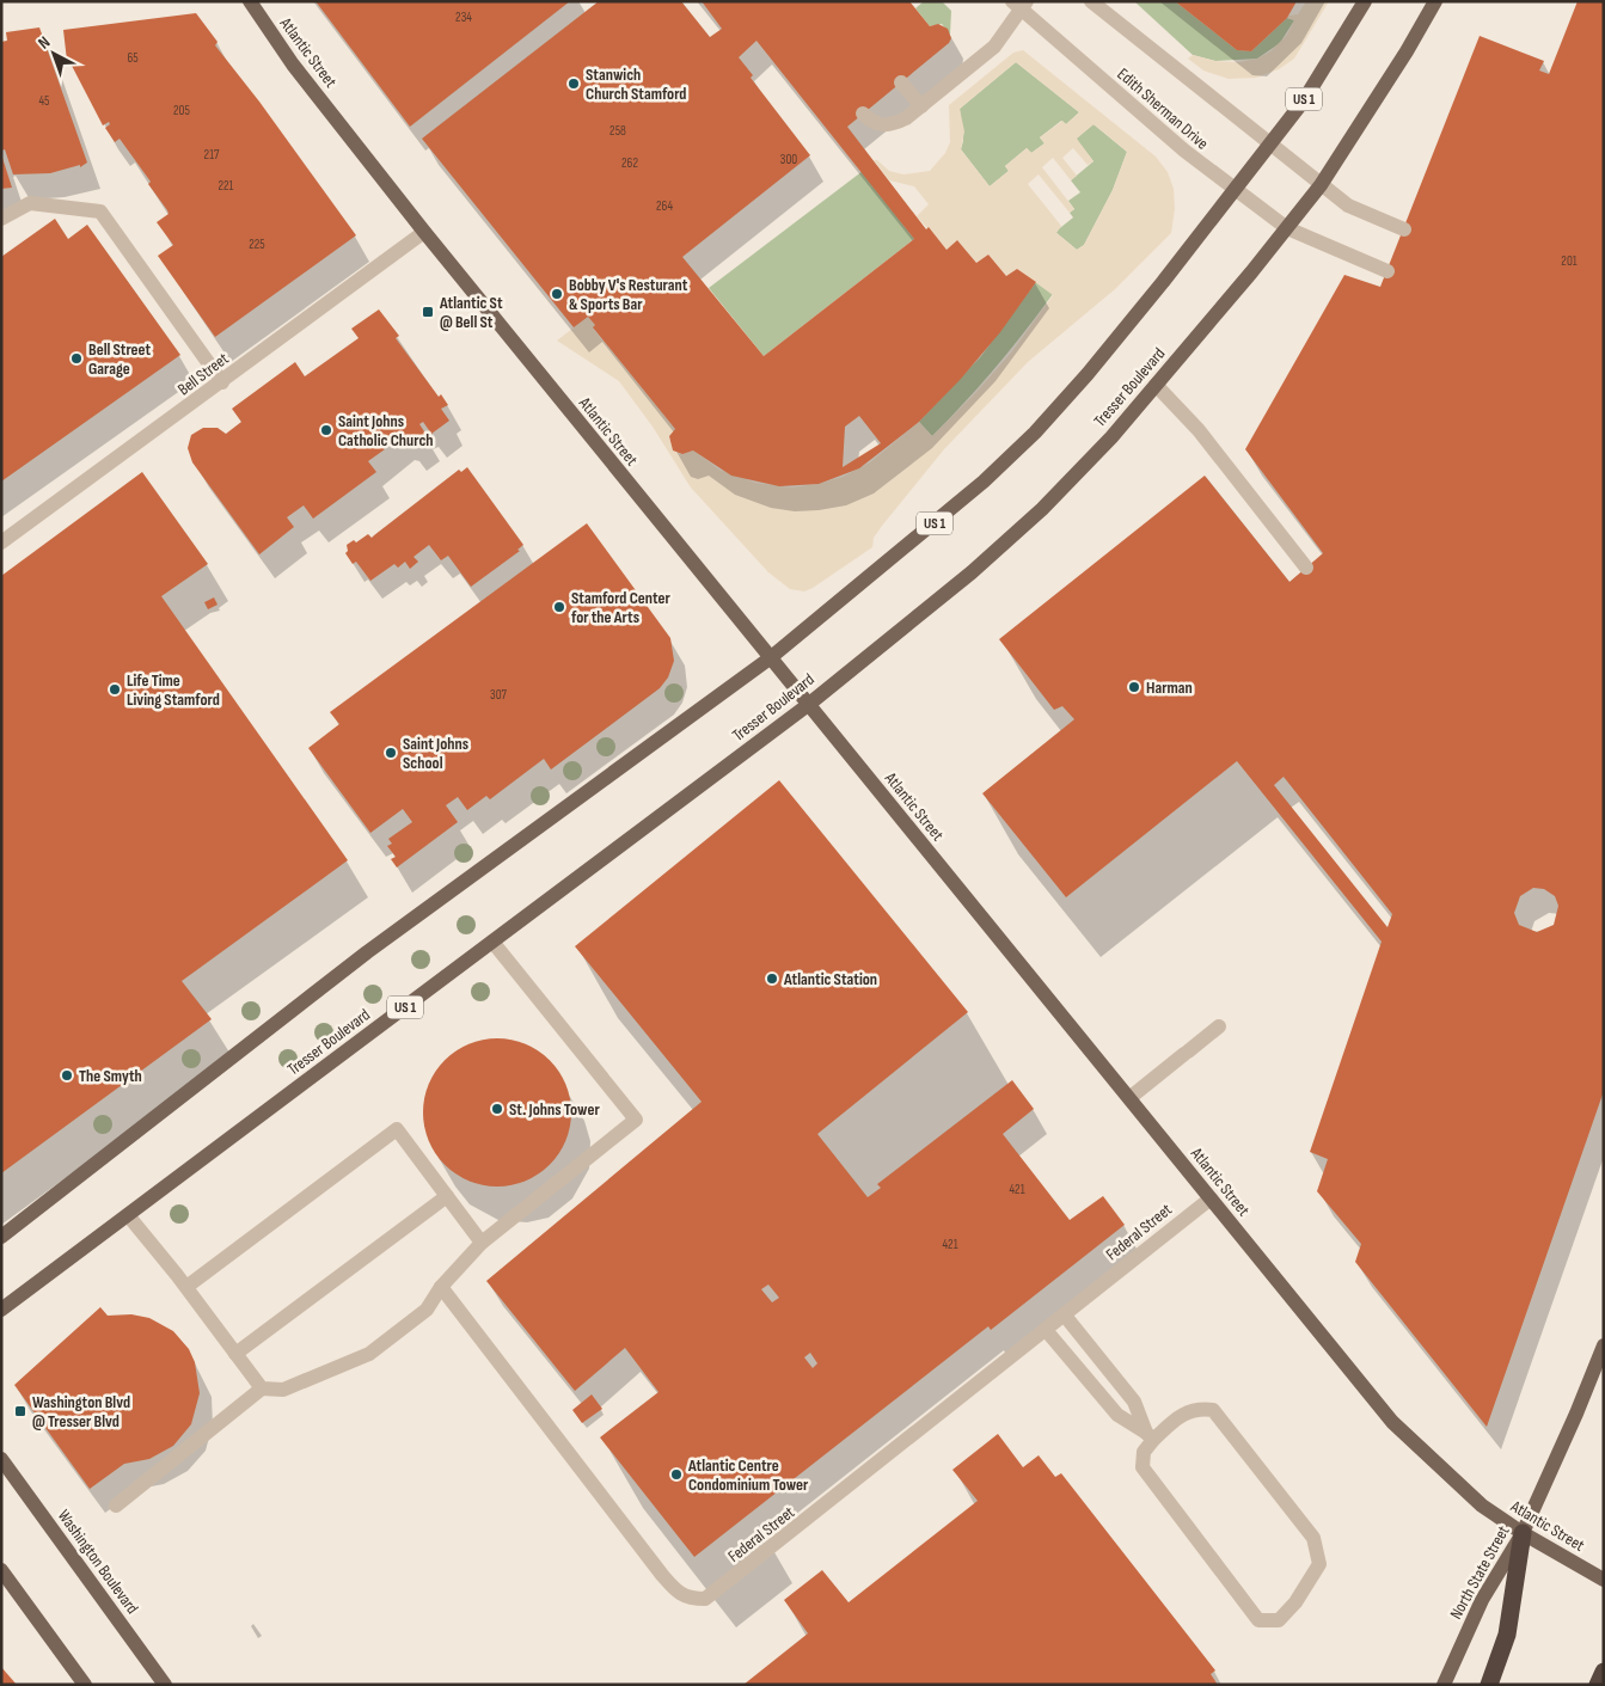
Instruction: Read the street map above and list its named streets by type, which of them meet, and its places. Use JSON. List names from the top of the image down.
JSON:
{
  "streets": {
    "main road": [
      "Atlantic Street",
      "US 1",
      "Tresser Boulevard",
      "Washington Boulevard",
      "North State Street"
    ],
    "street": ["Edith Sherman Drive", "Bell Street", "Federal Street"]
  },
  "crossings": [
    ["Atlantic Street", "US 1"],
    ["Atlantic Street", "Bell Street"],
    ["Atlantic Street", "Tresser Boulevard"],
    ["Atlantic Street", "Federal Street"],
    ["Atlantic Street", "North State Street"],
    ["US 1", "Edith Sherman Drive"],
    ["Edith Sherman Drive", "Tresser Boulevard"]
  ],
  "places": {
    "other": [
      "Stanwich Church Stamford",
      "Bobby V's Resturant & Sports Bar",
      "Bell Street Garage",
      "Saint Johns Catholic Church",
      "Stamford Center for the Arts",
      "Harman",
      "Life Time Living Stamford",
      "Saint Johns School",
      "Atlantic Station",
      "The Smyth",
      "St. Johns Tower",
      "Atlantic Centre Condominium Tower"
    ],
    "transit": ["Atlantic St @ Bell St", "Washington Blvd @ Tresser Blvd"]
  },
  "house_numbers": [
    "234",
    "65",
    "45",
    "205",
    "258",
    "217",
    "300",
    "262",
    "221",
    "264",
    "225",
    "201",
    "307",
    "421",
    "421"
  ],
  "north": "top left"
}
